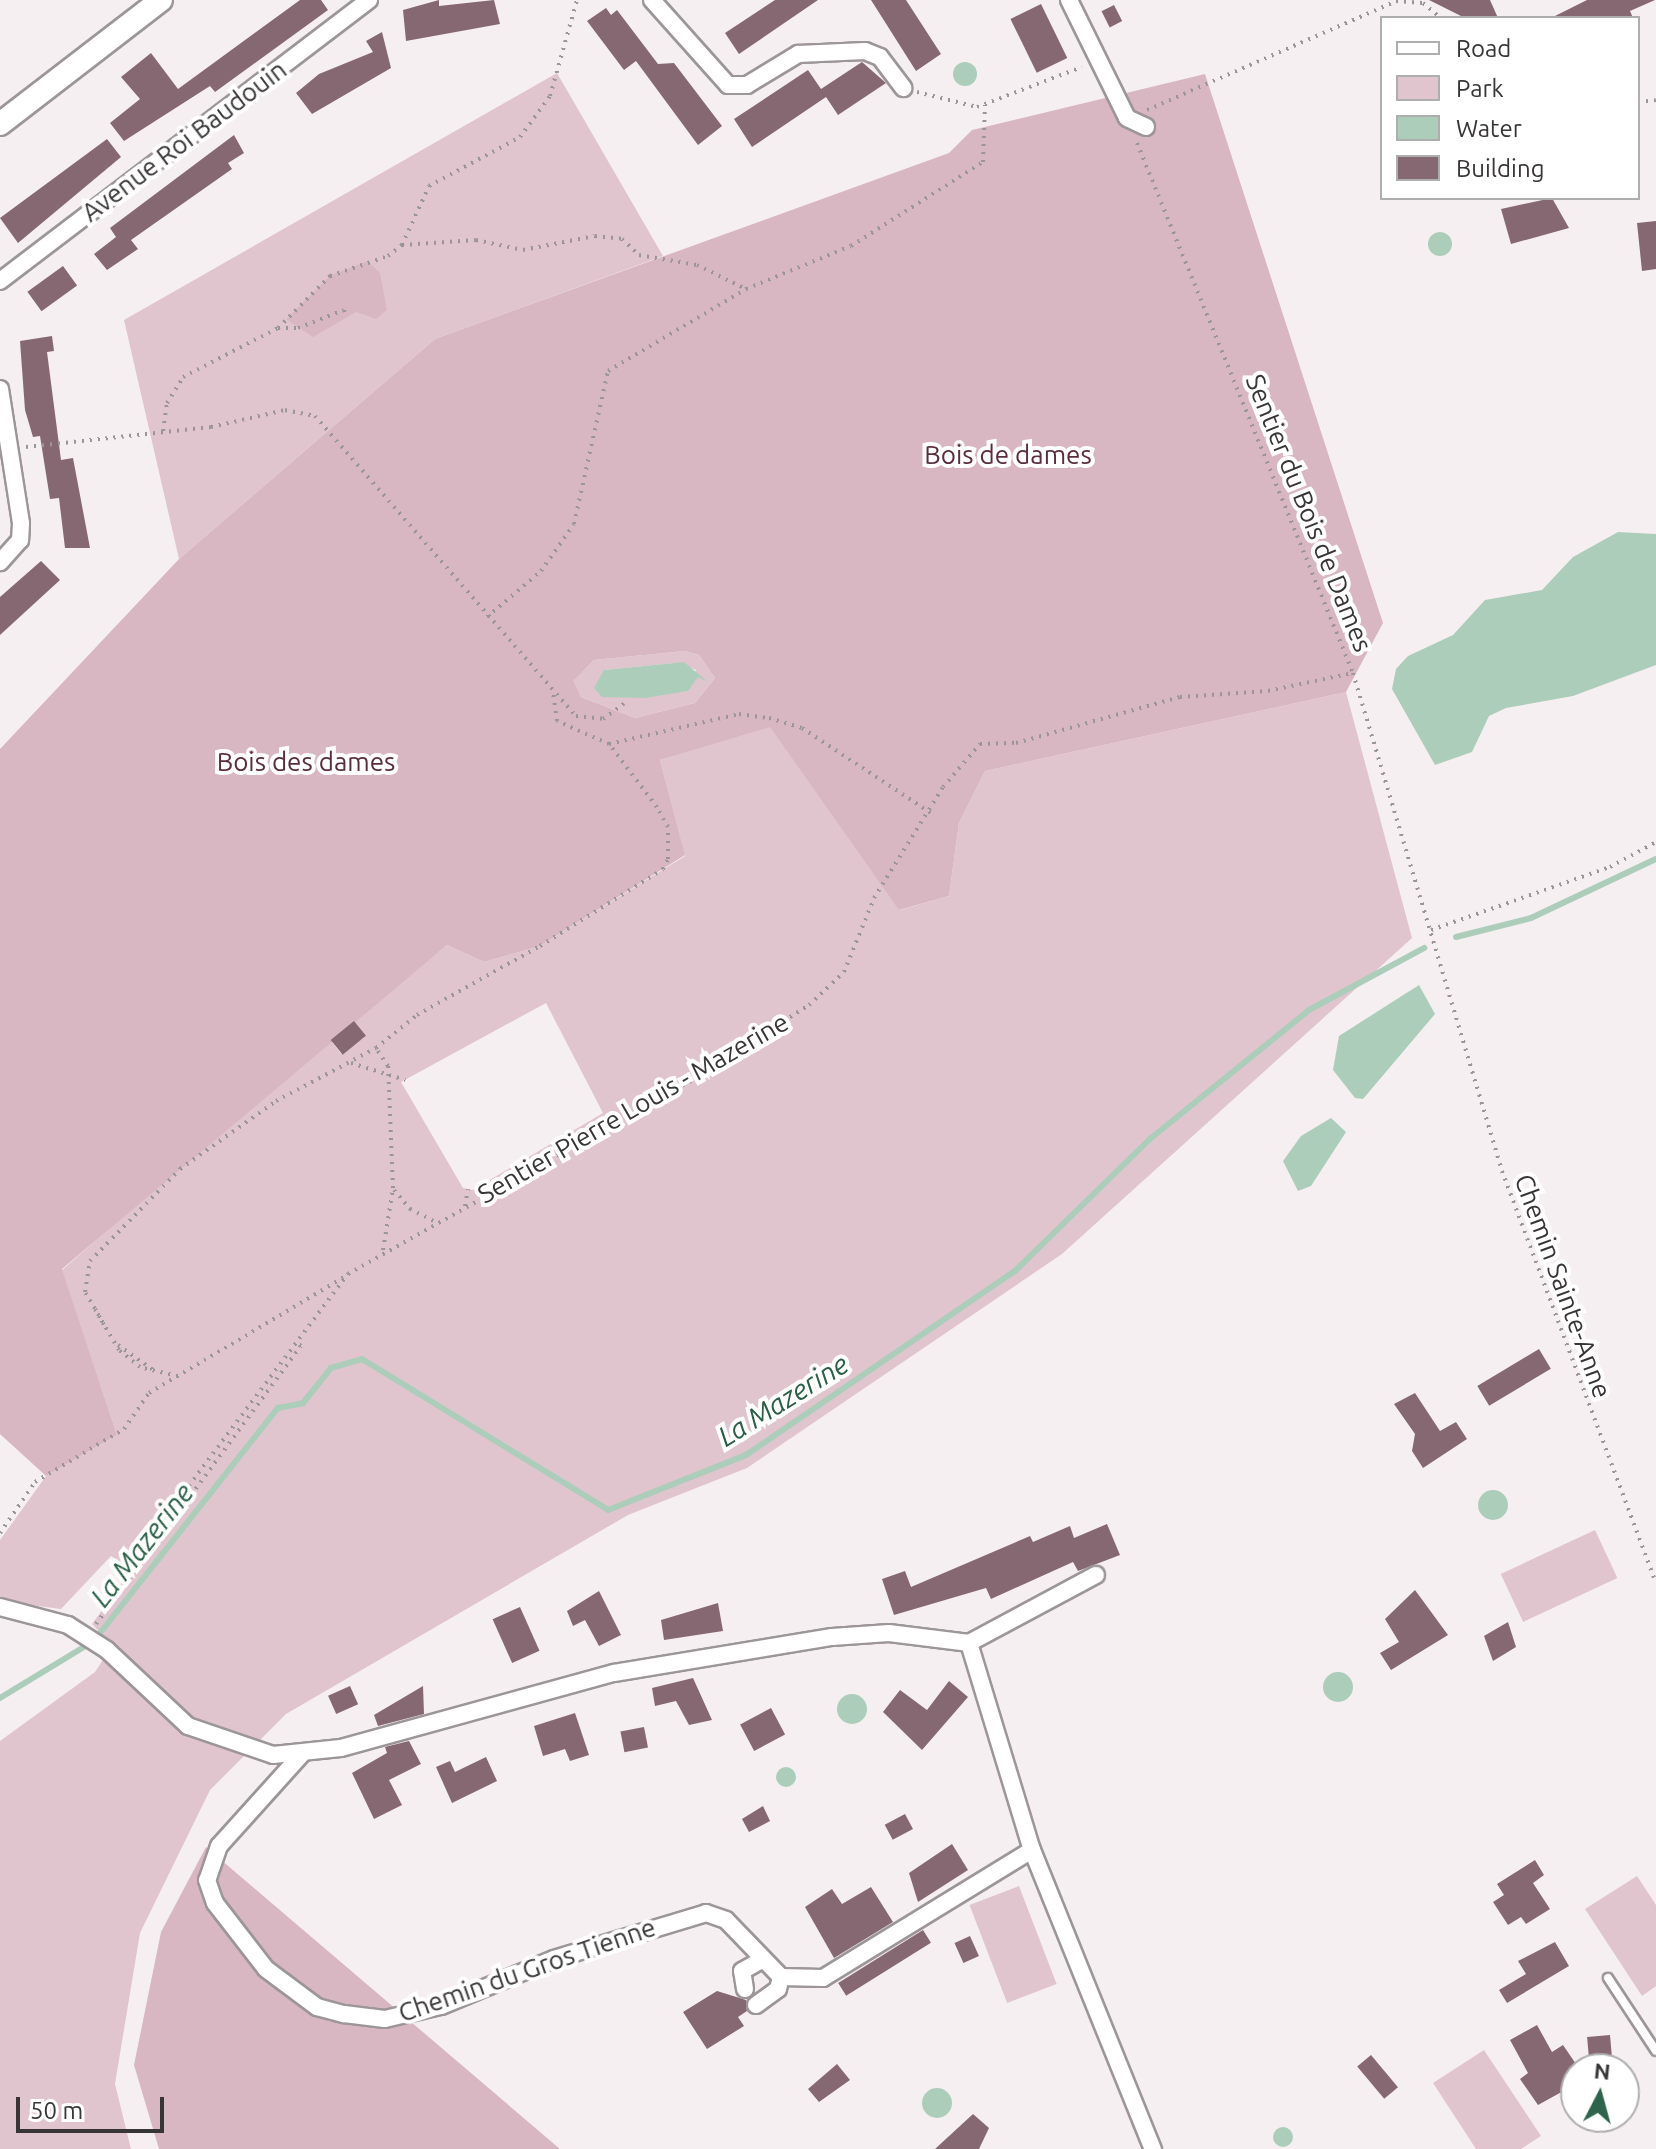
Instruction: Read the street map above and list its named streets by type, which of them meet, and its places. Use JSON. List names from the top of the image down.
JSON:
{
  "streets": {
    "street": ["Avenue Roi Baudouin", "Chemin du Gros Tienne"],
    "path": ["Sentier du Bois de Dames", "Sentier Pierre Louis - Mazerine", "Chemin Sainte-Anne"]
  },
  "crossings": [
    ["Sentier du Bois de Dames", "Sentier Pierre Louis - Mazerine"],
    ["Sentier du Bois de Dames", "Chemin Sainte-Anne"]
  ],
  "water": ["La Mazerine"],
  "parks": ["Bois de dames", "Bois des dames"],
  "legend": [
    "Road",
    "Park",
    "Water",
    "Building"
  ],
  "scale_bar": "50 m",
  "north": "top"
}
